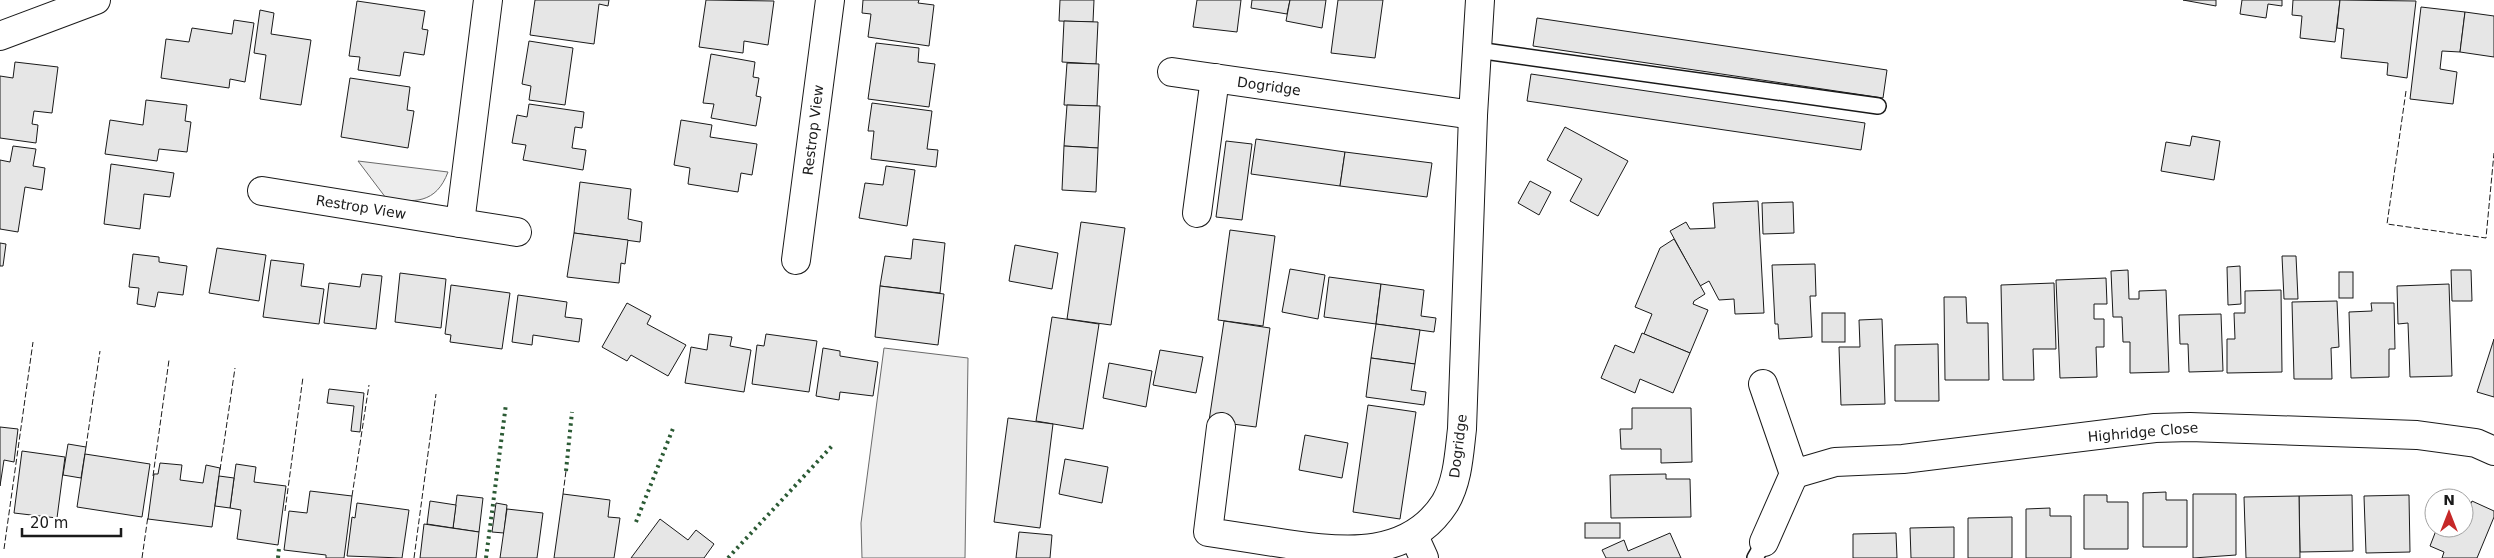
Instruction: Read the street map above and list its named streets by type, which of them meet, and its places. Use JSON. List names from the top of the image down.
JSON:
{
  "streets": {
    "street": ["Dogridge", "Restrop View", "Highridge Close"]
  },
  "scale_bar": "20 m",
  "north": "top"
}
